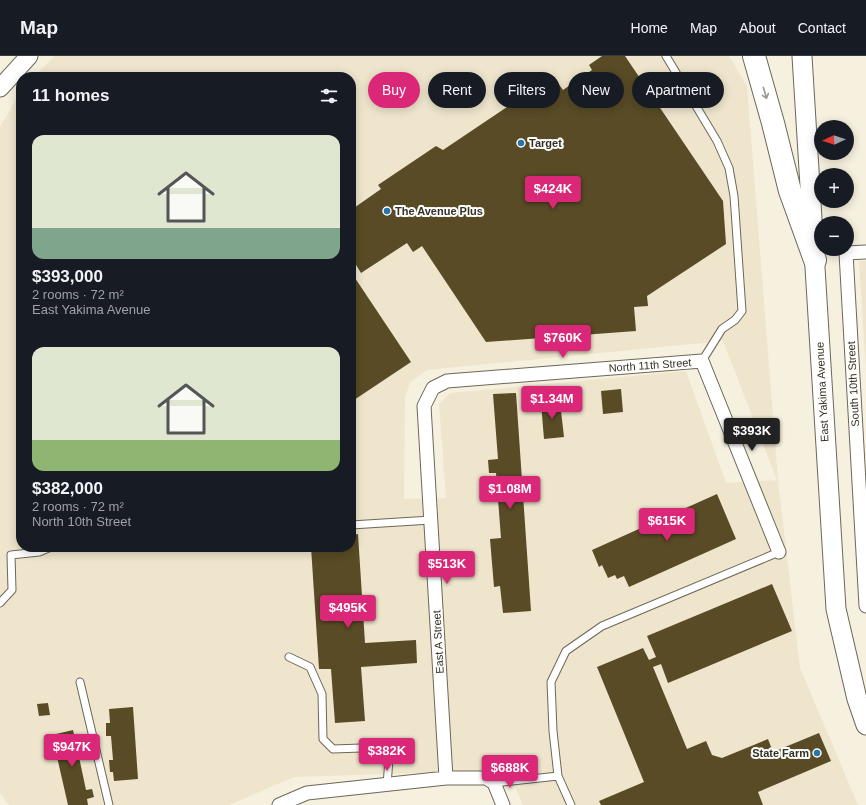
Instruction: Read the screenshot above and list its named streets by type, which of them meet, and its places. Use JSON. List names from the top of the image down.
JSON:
{
  "streets": {
    "main road": ["East Yakima Avenue"],
    "street": ["North 11th Street", "South 10th Street", "East A Street"]
  },
  "crossings": [
    ["North 11th Street", "East A Street"]
  ],
  "places": ["Target", "The Avenue Plus", "State Farm"],
  "north": "left",
  "page": {
    "header": "Map",
    "nav": [
      "Home",
      "Map",
      "About",
      "Contact"
    ],
    "chip": [
      "Buy",
      "Rent",
      "Filters",
      "New",
      "Apartment"
    ],
    "heading": "11 homes",
    "map_buttons": ["+", "−"],
    "list": [
      {
        "name": "$393,000",
        "note": "2 rooms · 72 m² · East Yakima Avenue"
      },
      {
        "name": "$382,000",
        "note": "2 rooms · 72 m² · North 10th Street"
      }
    ],
    "price": [
      "$424K",
      "$760K",
      "$1.34M",
      "$393K",
      "$1.08M",
      "$615K",
      "$513K",
      "$495K",
      "$947K",
      "$382K",
      "$688K"
    ]
  }
}
